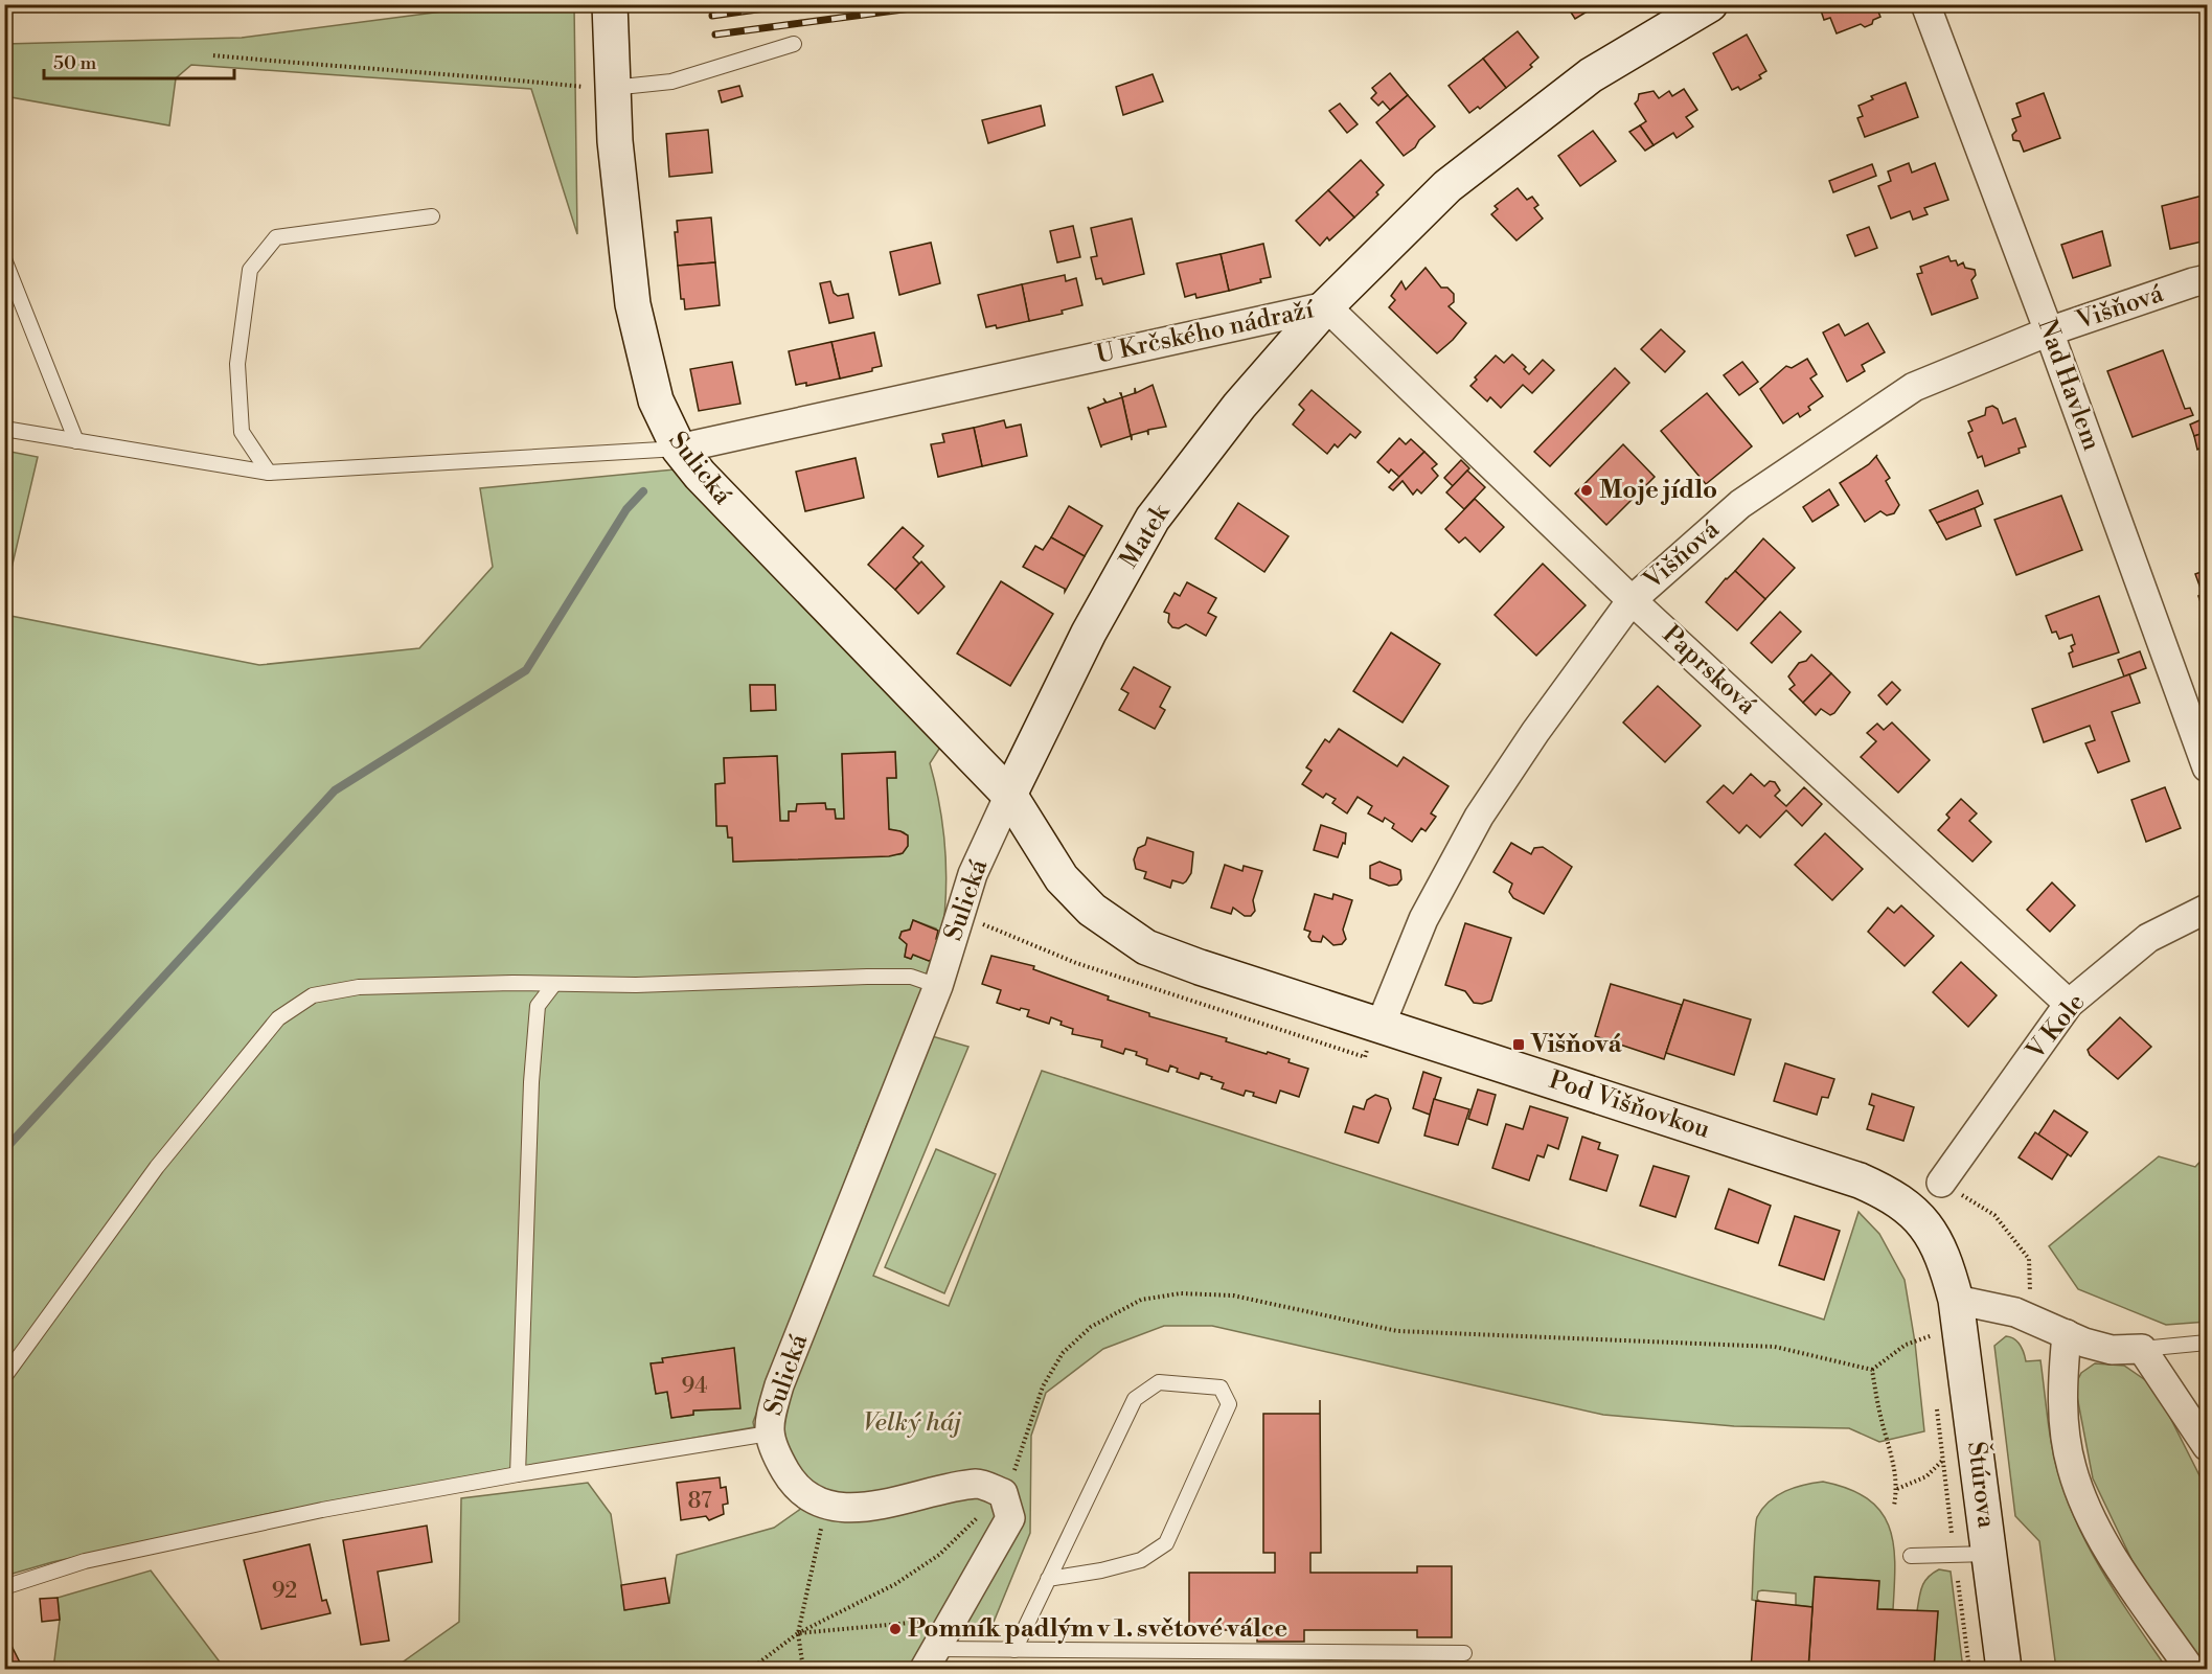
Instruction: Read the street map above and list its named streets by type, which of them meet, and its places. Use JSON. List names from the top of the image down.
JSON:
{
  "streets": {
    "street": [
      "Višňová",
      "U Krčského nádraží",
      "Nad Havlem",
      "Sulická",
      "Matek",
      "Paprsková",
      "V Kole",
      "Pod Višňovkou",
      "Štúrova"
    ]
  },
  "crossings": [
    ["Višňová", "Nad Havlem"],
    ["Višňová", "Paprsková"],
    ["Višňová", "Pod Višňovkou"],
    ["U Krčského nádraží", "Sulická"],
    ["U Krčského nádraží", "Matek"],
    ["U Krčského nádraží", "Paprsková"],
    ["Sulická", "Matek"],
    ["Sulická", "Pod Višňovkou"],
    ["Matek", "Paprsková"],
    ["Matek", "Pod Višňovkou"],
    ["Paprsková", "V Kole"],
    ["Pod Višňovkou", "Štúrova"]
  ],
  "parks": ["Velký háj"],
  "places": {
    "other": ["Moje jídlo", "Pomník padlým v 1. světové válce"],
    "transit": ["Višňová"]
  },
  "house_numbers": ["94", "87", "92"],
  "scale_bar": "50 m"
}
